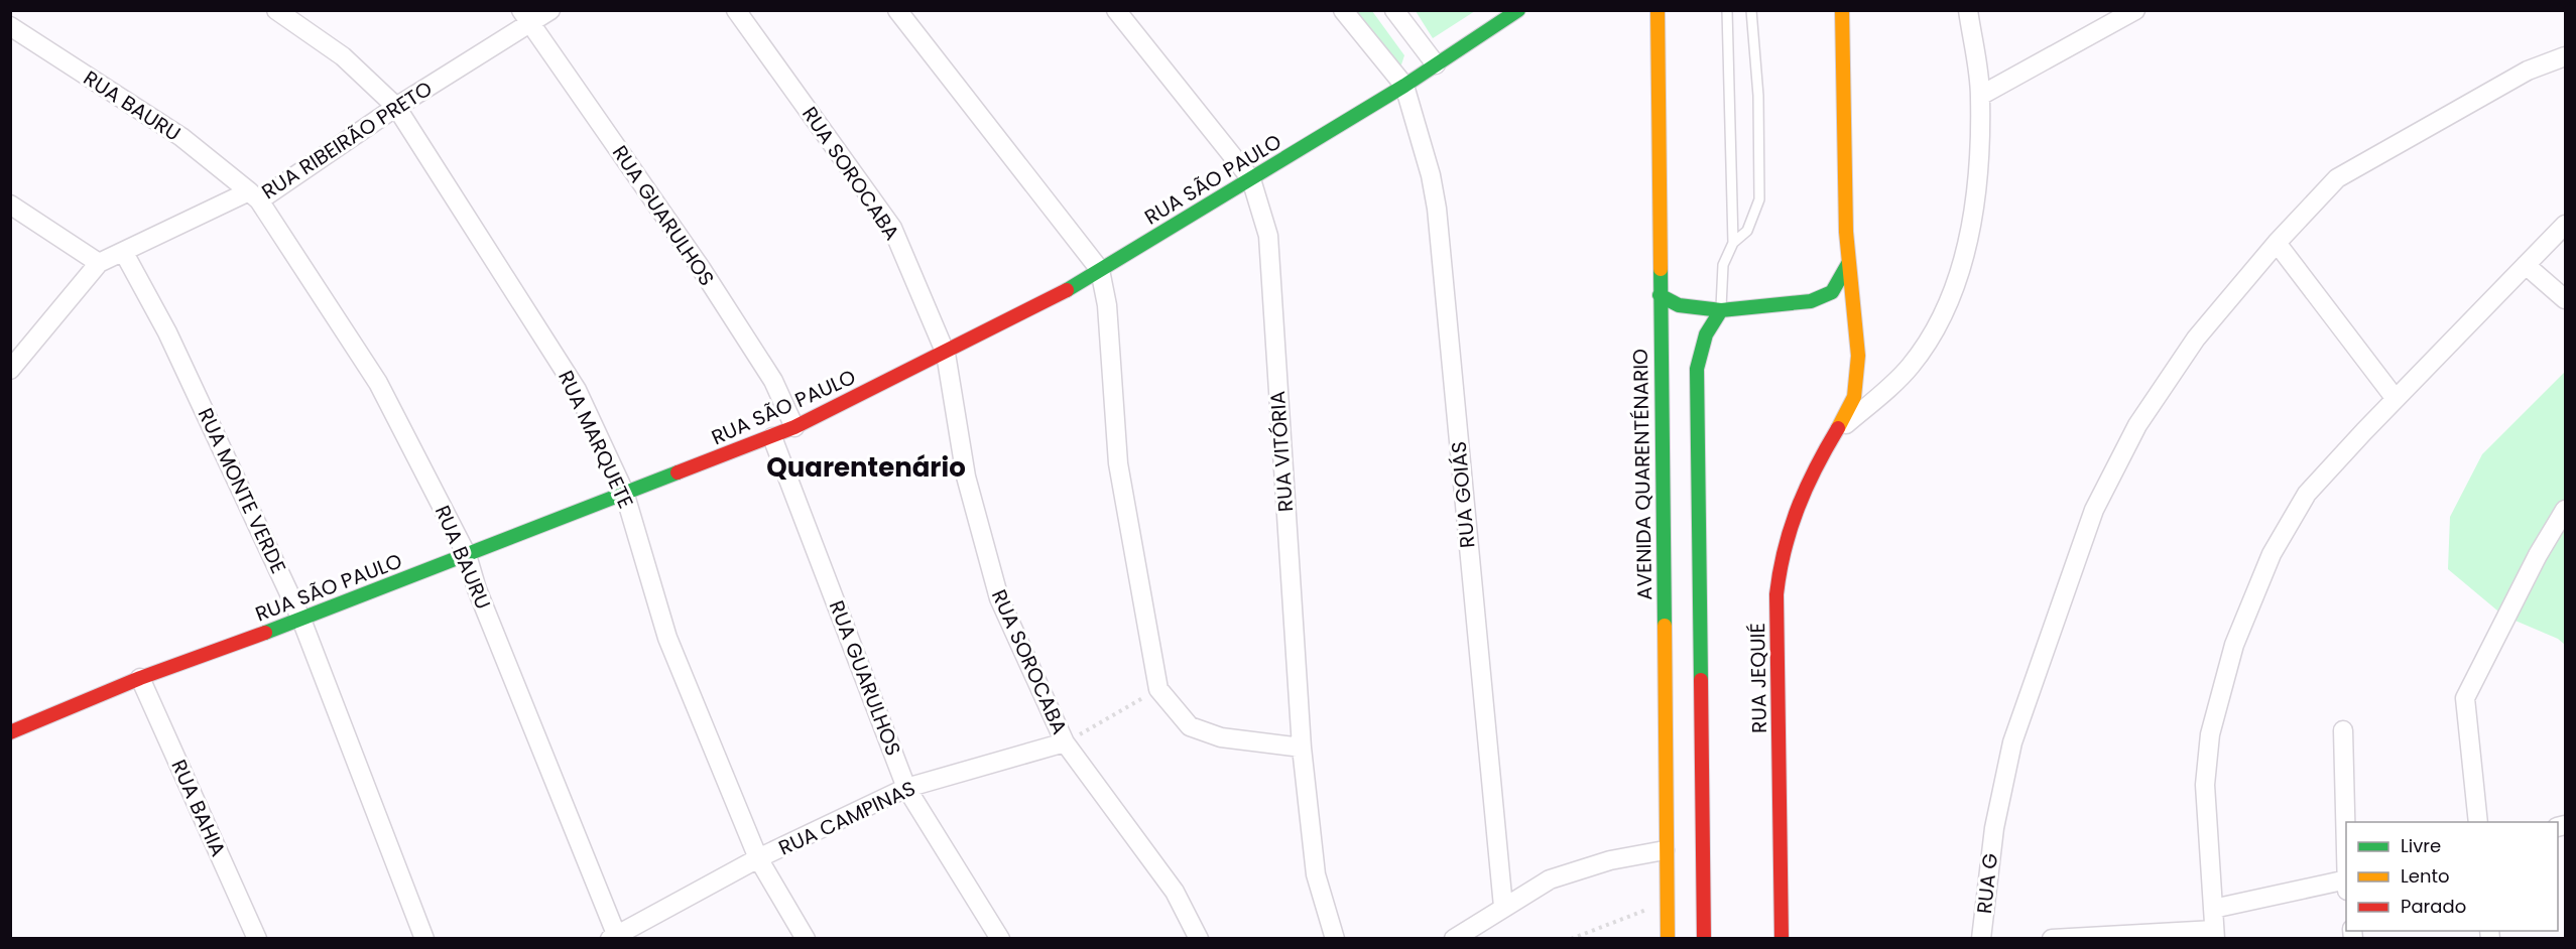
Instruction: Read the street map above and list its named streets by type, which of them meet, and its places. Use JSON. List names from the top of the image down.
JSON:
{
  "streets": {
    "street": [
      "RUA BAURU",
      "RUA RIBEIRÃO PRETO",
      "RUA SOROCABA",
      "RUA SÃO PAULO",
      "RUA GUARULHOS",
      "RUA MARQUETE",
      "RUA VITÓRIA",
      "AVENIDA QUARENTÉNARIO",
      "RUA MONTE VERDE",
      "RUA GOIÁS",
      "RUA JEQUIÉ",
      "RUA BAHIA",
      "RUA CAMPINAS",
      "RUA G"
    ]
  },
  "crossings": [
    ["RUA BAURU", "RUA RIBEIRÃO PRETO"],
    ["RUA BAURU", "RUA SÃO PAULO"],
    ["RUA BAURU", "RUA CAMPINAS"],
    ["RUA RIBEIRÃO PRETO", "RUA GUARULHOS"],
    ["RUA RIBEIRÃO PRETO", "RUA MARQUETE"],
    ["RUA RIBEIRÃO PRETO", "RUA MONTE VERDE"],
    ["RUA SOROCABA", "RUA SÃO PAULO"],
    ["RUA SOROCABA", "RUA CAMPINAS"],
    ["RUA SÃO PAULO", "RUA GUARULHOS"],
    ["RUA SÃO PAULO", "RUA MARQUETE"],
    ["RUA SÃO PAULO", "RUA VITÓRIA"],
    ["RUA SÃO PAULO", "RUA MONTE VERDE"],
    ["RUA SÃO PAULO", "RUA GOIÁS"],
    ["RUA SÃO PAULO", "RUA BAHIA"],
    ["RUA GUARULHOS", "RUA CAMPINAS"],
    ["RUA MARQUETE", "RUA CAMPINAS"]
  ],
  "districts": ["Quarentenário"],
  "legend": ["Livre", "Lento", "Parado"]
}
